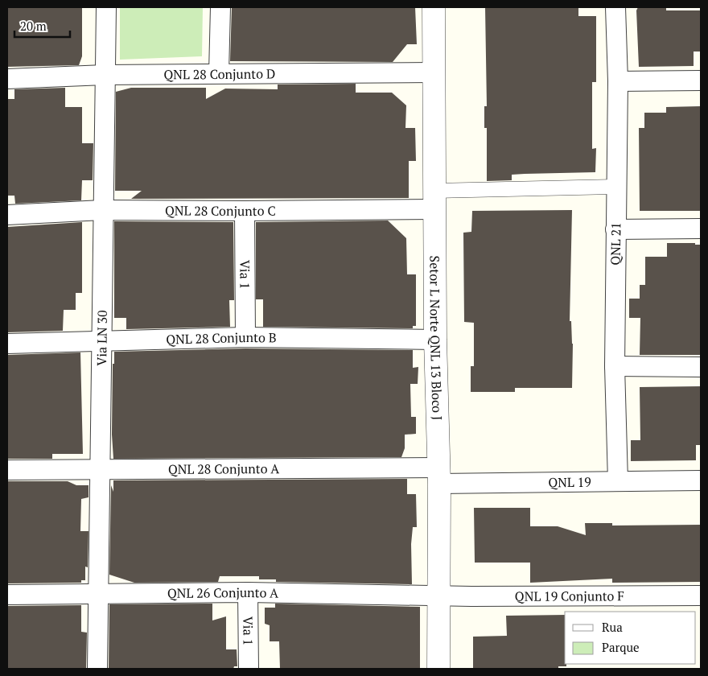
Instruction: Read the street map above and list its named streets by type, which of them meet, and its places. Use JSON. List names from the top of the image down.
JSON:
{
  "streets": {
    "street": [
      "QNL 28 Conjunto D",
      "QNL 28 Conjunto C",
      "QNL 21",
      "Via 1",
      "Via LN 30",
      "Setor L Norte QNL 13 Bloco J",
      "QNL 28 Conjunto B",
      "QNL 28 Conjunto A",
      "QNL 19",
      "QNL 26 Conjunto A",
      "QNL 19 Conjunto F"
    ]
  },
  "crossings": [
    ["QNL 28 Conjunto D", "Via LN 30"],
    ["QNL 28 Conjunto D", "Setor L Norte QNL 13 Bloco J"],
    ["QNL 28 Conjunto C", "Via 1"],
    ["QNL 28 Conjunto C", "Via LN 30"],
    ["QNL 28 Conjunto C", "Setor L Norte QNL 13 Bloco J"],
    ["QNL 21", "QNL 19"],
    ["Via 1", "QNL 28 Conjunto B"],
    ["Via 1", "QNL 26 Conjunto A"],
    ["Via LN 30", "QNL 28 Conjunto B"],
    ["Via LN 30", "QNL 28 Conjunto A"],
    ["Via LN 30", "QNL 26 Conjunto A"],
    ["Setor L Norte QNL 13 Bloco J", "QNL 28 Conjunto B"],
    ["Setor L Norte QNL 13 Bloco J", "QNL 28 Conjunto A"],
    ["Setor L Norte QNL 13 Bloco J", "QNL 19"],
    ["Setor L Norte QNL 13 Bloco J", "QNL 26 Conjunto A"],
    ["Setor L Norte QNL 13 Bloco J", "QNL 19 Conjunto F"],
    ["QNL 28 Conjunto A", "QNL 19"],
    ["QNL 26 Conjunto A", "QNL 19 Conjunto F"]
  ],
  "legend": ["Rua", "Parque"],
  "scale_bar": "20 m"
}
